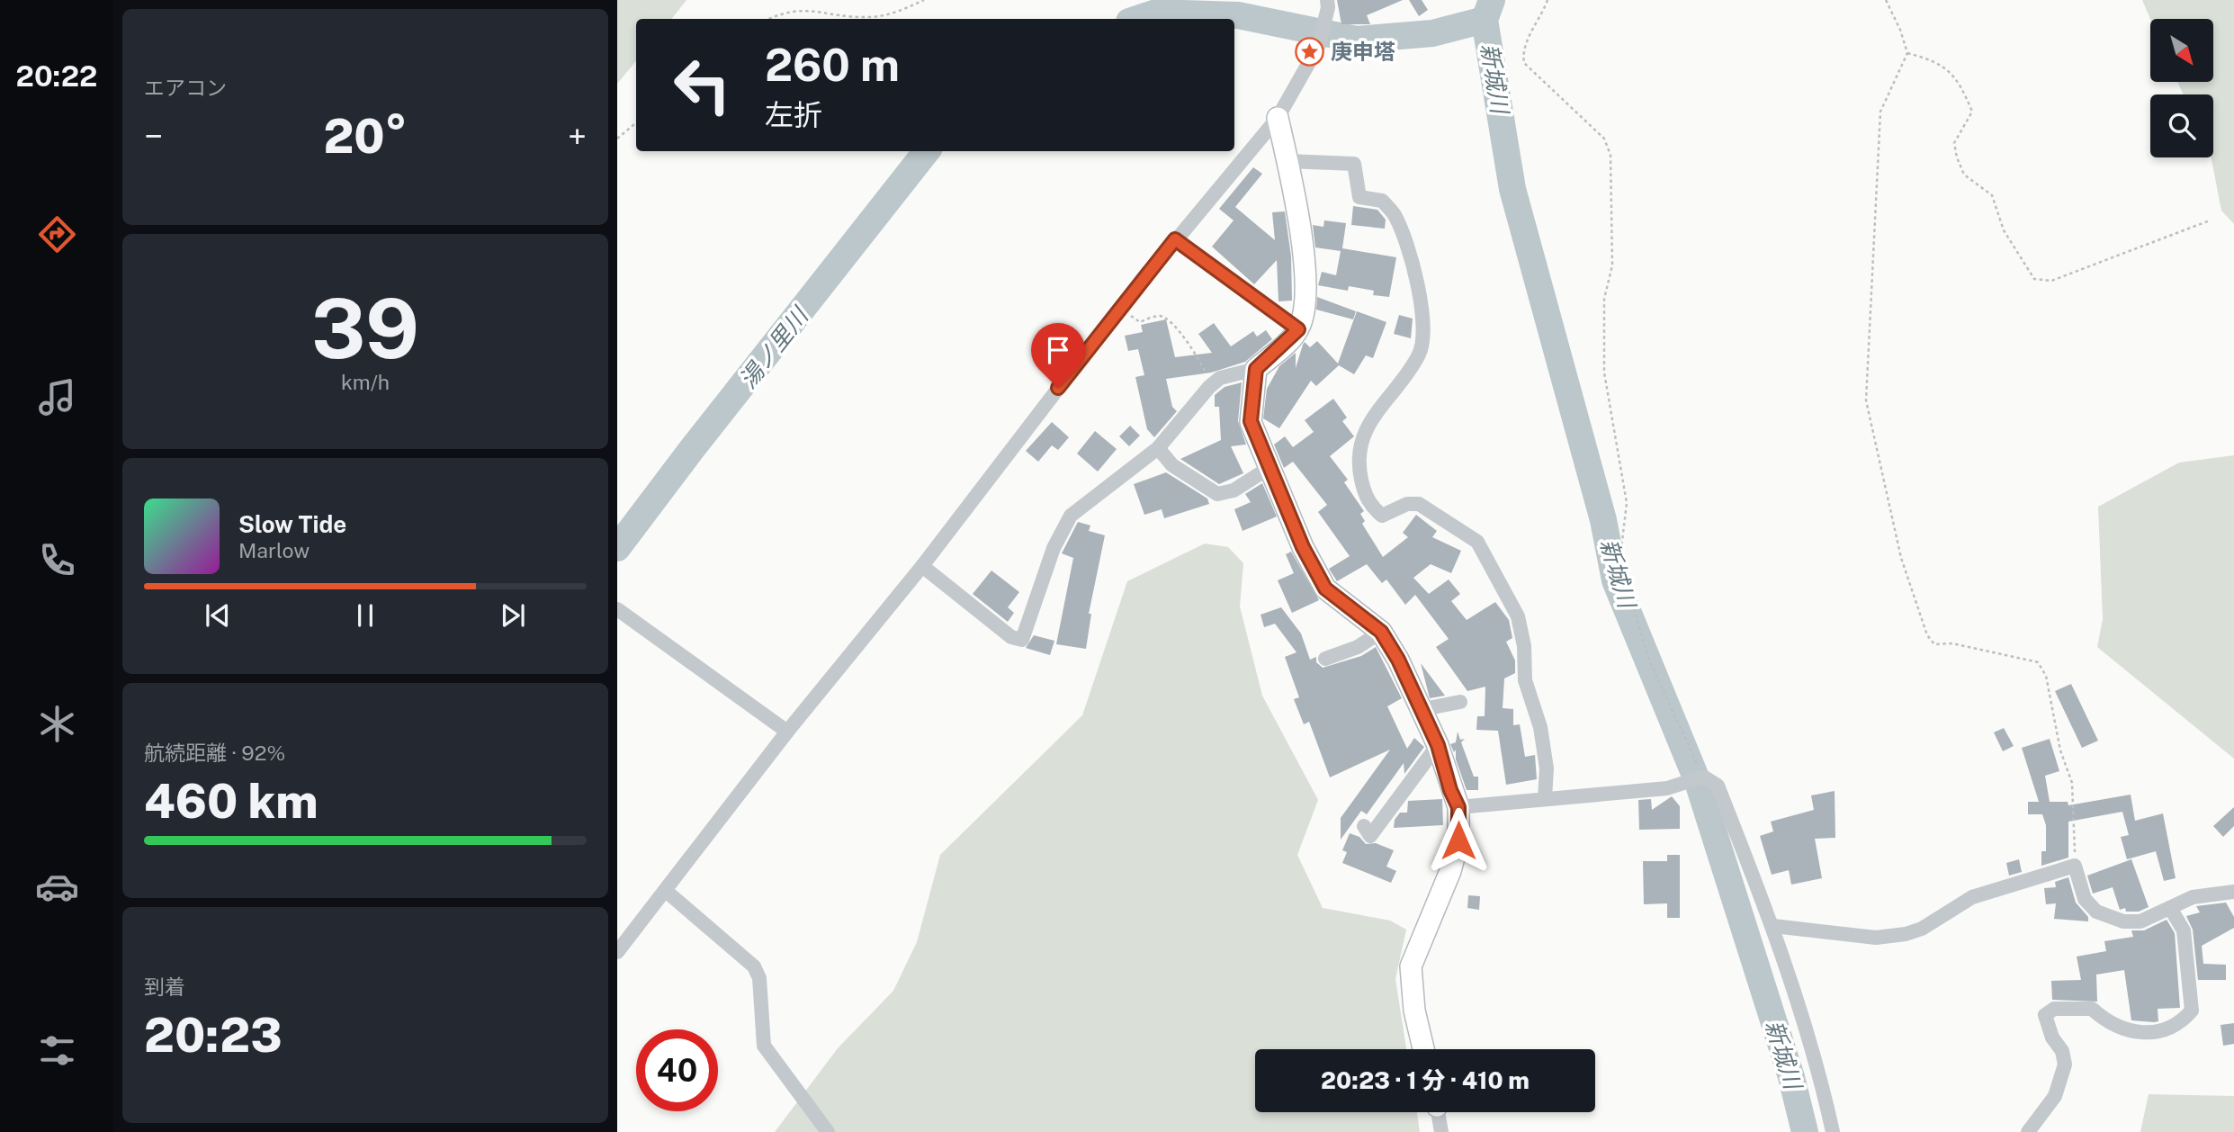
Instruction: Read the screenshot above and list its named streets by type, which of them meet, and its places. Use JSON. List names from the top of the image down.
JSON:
{
  "water": ["新城川", "湯ノ里川"],
  "places": {
    "place": ["庚申塔"]
  },
  "north": "bottom right",
  "page": {
    "tabs": "20:22",
    "tile": [
      "エアコン",
      ["39", "km/h"],
      ["航続距離 · 92%", "460 km"],
      ["到着", "20:23"]
    ],
    "turn": ["260 m", "左折"],
    "heat": ["−", "20°", "+"],
    "song": ["Slow Tide", "Marlow"],
    "limit": "40",
    "trip": "20:23 · 1 分 · 410 m"
  }
}
